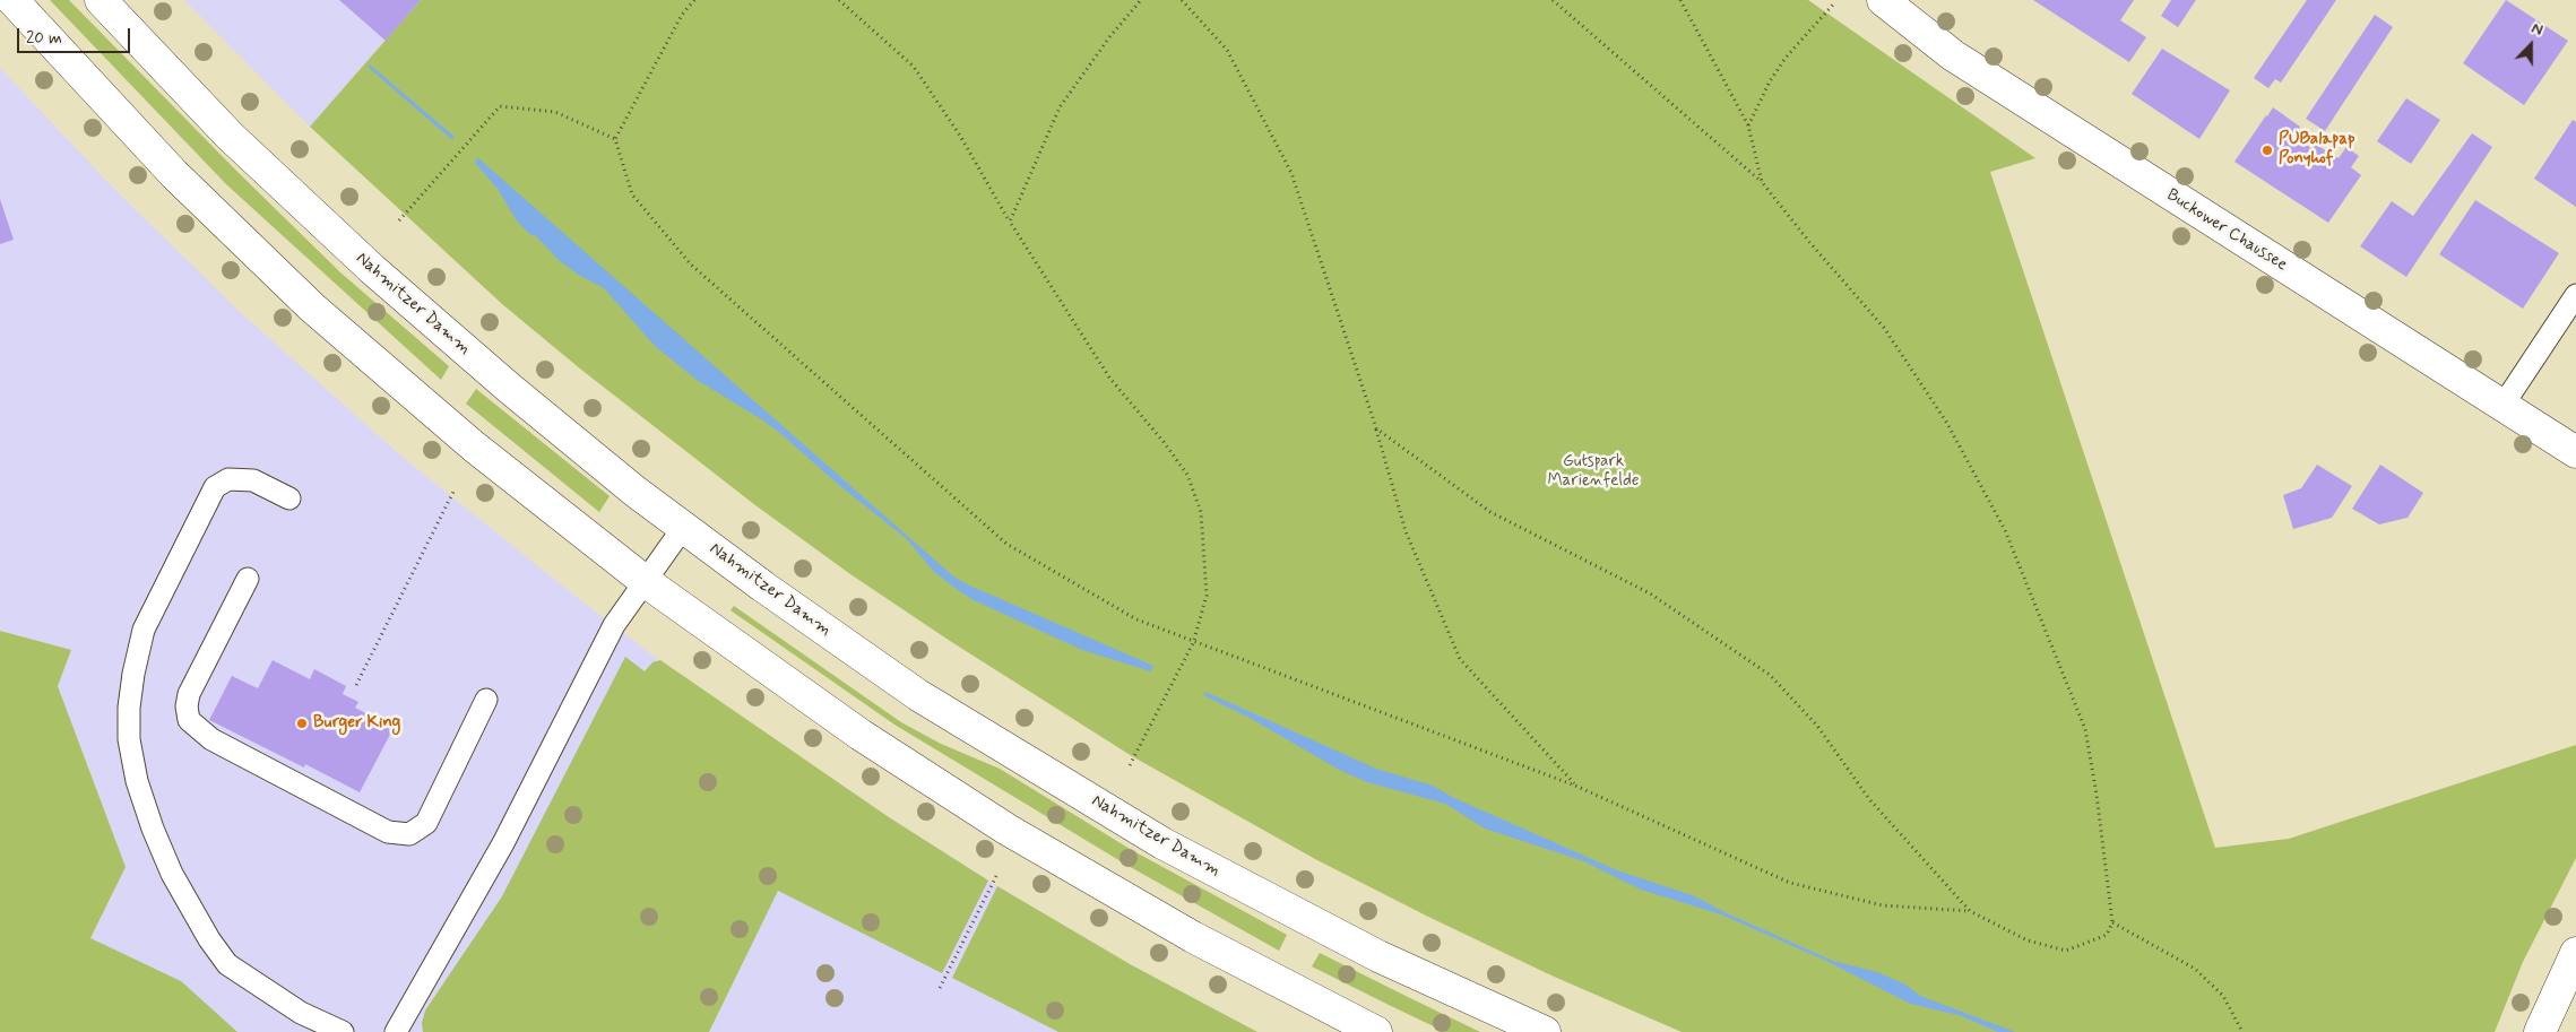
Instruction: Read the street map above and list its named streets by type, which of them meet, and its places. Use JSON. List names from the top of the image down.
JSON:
{
  "streets": {
    "main road": ["Buckower Chaussee", "Nahmitzer Damm"]
  },
  "parks": ["Gutspark Marienfelde"],
  "places": ["PUBalapap Ponyhof", "Burger King"],
  "scale_bar": "20 m",
  "north": "top"
}
